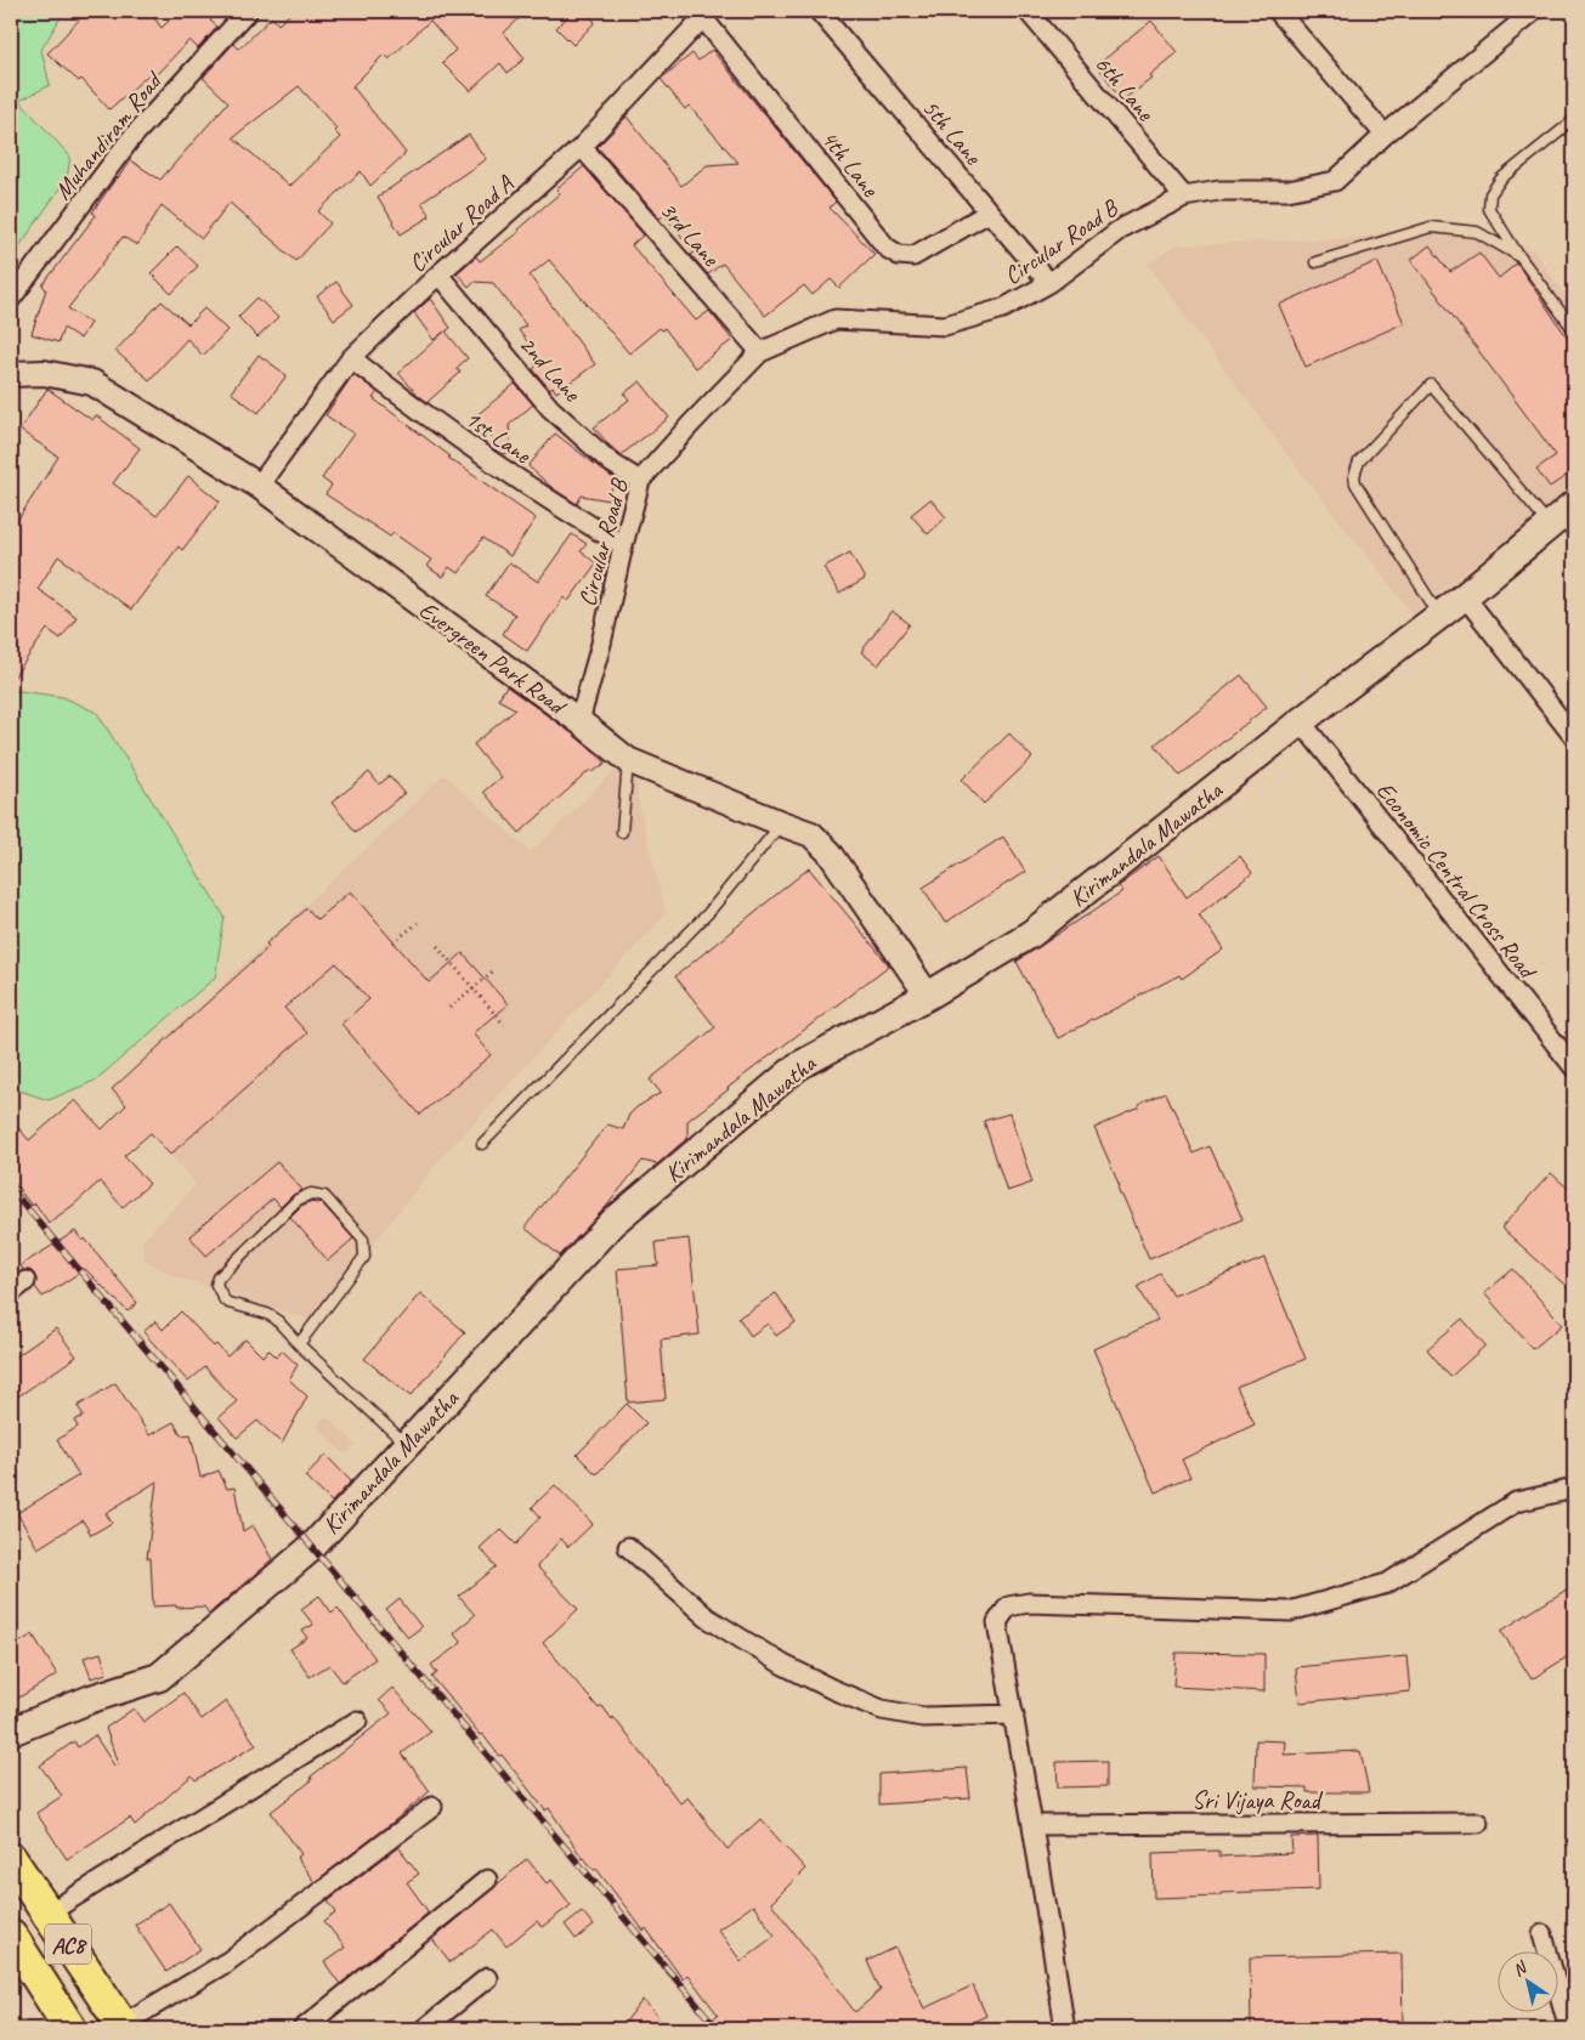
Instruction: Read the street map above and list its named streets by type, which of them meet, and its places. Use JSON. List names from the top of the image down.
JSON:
{
  "streets": {
    "highway": ["AC8"],
    "main road": ["Kirimandala Mawatha"],
    "street": [
      "6th Lane",
      "5th Lane",
      "Muhandiram Road",
      "4th Lane",
      "Circular Road A",
      "3rd Lane",
      "Circular Road B",
      "2nd Lane",
      "1st Lane",
      "Evergreen Park Road",
      "Economic Central Cross Road",
      "Sri Vijaya Road"
    ]
  },
  "crossings": [
    ["6th Lane", "Circular Road B"],
    ["5th Lane", "4th Lane"],
    ["5th Lane", "Circular Road B"],
    ["4th Lane", "Circular Road A"],
    ["Circular Road A", "3rd Lane"],
    ["Circular Road A", "2nd Lane"],
    ["Circular Road A", "1st Lane"],
    ["Circular Road A", "Evergreen Park Road"],
    ["3rd Lane", "Circular Road B"],
    ["Circular Road B", "2nd Lane"],
    ["Circular Road B", "1st Lane"],
    ["Circular Road B", "Evergreen Park Road"],
    ["Evergreen Park Road", "Kirimandala Mawatha"],
    ["Kirimandala Mawatha", "Economic Central Cross Road"]
  ],
  "north": "top left"
}
